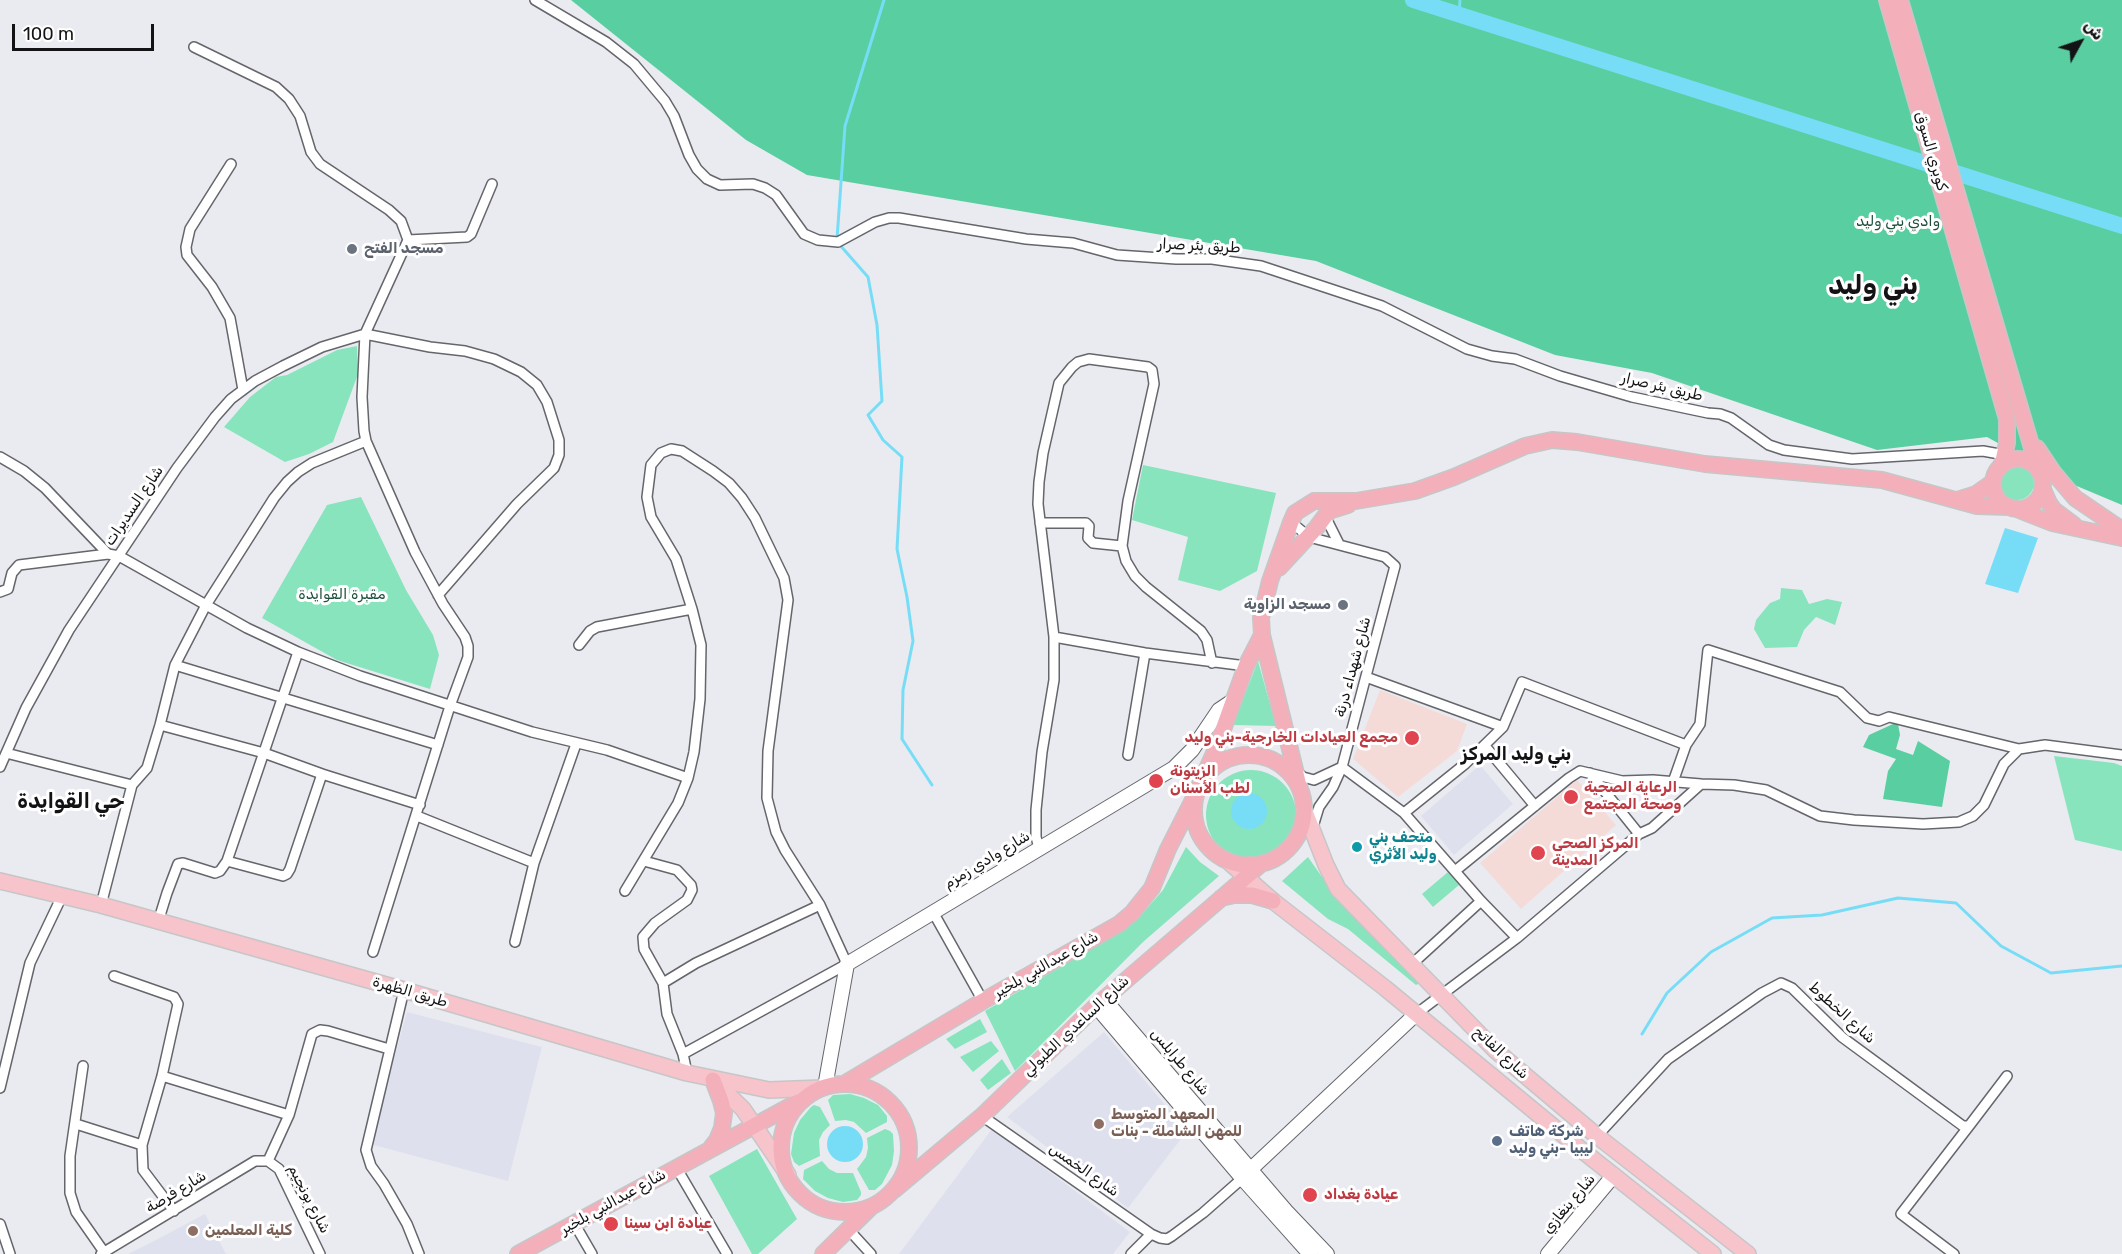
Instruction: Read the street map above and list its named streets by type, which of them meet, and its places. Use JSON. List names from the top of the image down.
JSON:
{
  "streets": {
    "highway": ["كوبري السوق", "شارع عبدالنبي بلخير", "شارع الساعدي الطبولي"],
    "main road": [
      "شارع وادي زمزم",
      "طريق الظهرة",
      "شارع الفاتح",
      "شارع طرابلس",
      "شارع بنغازي"
    ],
    "street": [
      "طريق بئر صرار",
      "شارع السديرات",
      "شارع شهداء درنة",
      "شارع الخطوط",
      "شارع الخمس",
      "شارع فرصة",
      "شارع بونجيم"
    ]
  },
  "crossings": [
    ["شارع شهداء درنة", "شارع الفاتح"],
    ["شارع عبدالنبي بلخير", "طريق الظهرة"],
    ["شارع عبدالنبي بلخير", "شارع الساعدي الطبولي"],
    ["شارع عبدالنبي بلخير", "شارع الفاتح"],
    ["طريق الظهرة", "شارع الساعدي الطبولي"],
    ["شارع الخطوط", "شارع الفاتح"],
    ["شارع الساعدي الطبولي", "شارع الفاتح"],
    ["شارع الساعدي الطبولي", "شارع طرابلس"],
    ["شارع الساعدي الطبولي", "شارع الخمس"],
    ["شارع الفاتح", "شارع بنغازي"],
    ["شارع طرابلس", "شارع الخمس"],
    ["شارع فرصة", "شارع بونجيم"]
  ],
  "districts": ["بني وليد", "بني وليد المركز", "حي القوايدة"],
  "parks": ["وادي بني وليد", "مقبرة القوايدة"],
  "places": [
    "مسجد الفتح",
    "مسجد الزاوية",
    "مجمع العيادات الخارجية-بني وليد",
    "الزيتونة لطب الأسنان",
    "الرعاية الصحية وصحة المجتمع",
    "متحف بني وليد الأثري",
    "المركز الصحي المدينة",
    "المعهد المتوسط للمهن الشاملة - بنات",
    "شركة هاتف ليبيا -بني وليد",
    "عيادة بغداد",
    "عيادة ابن سينا",
    "كلية المعلمين"
  ],
  "scale_bar": "100 m",
  "north": "top right"
}
